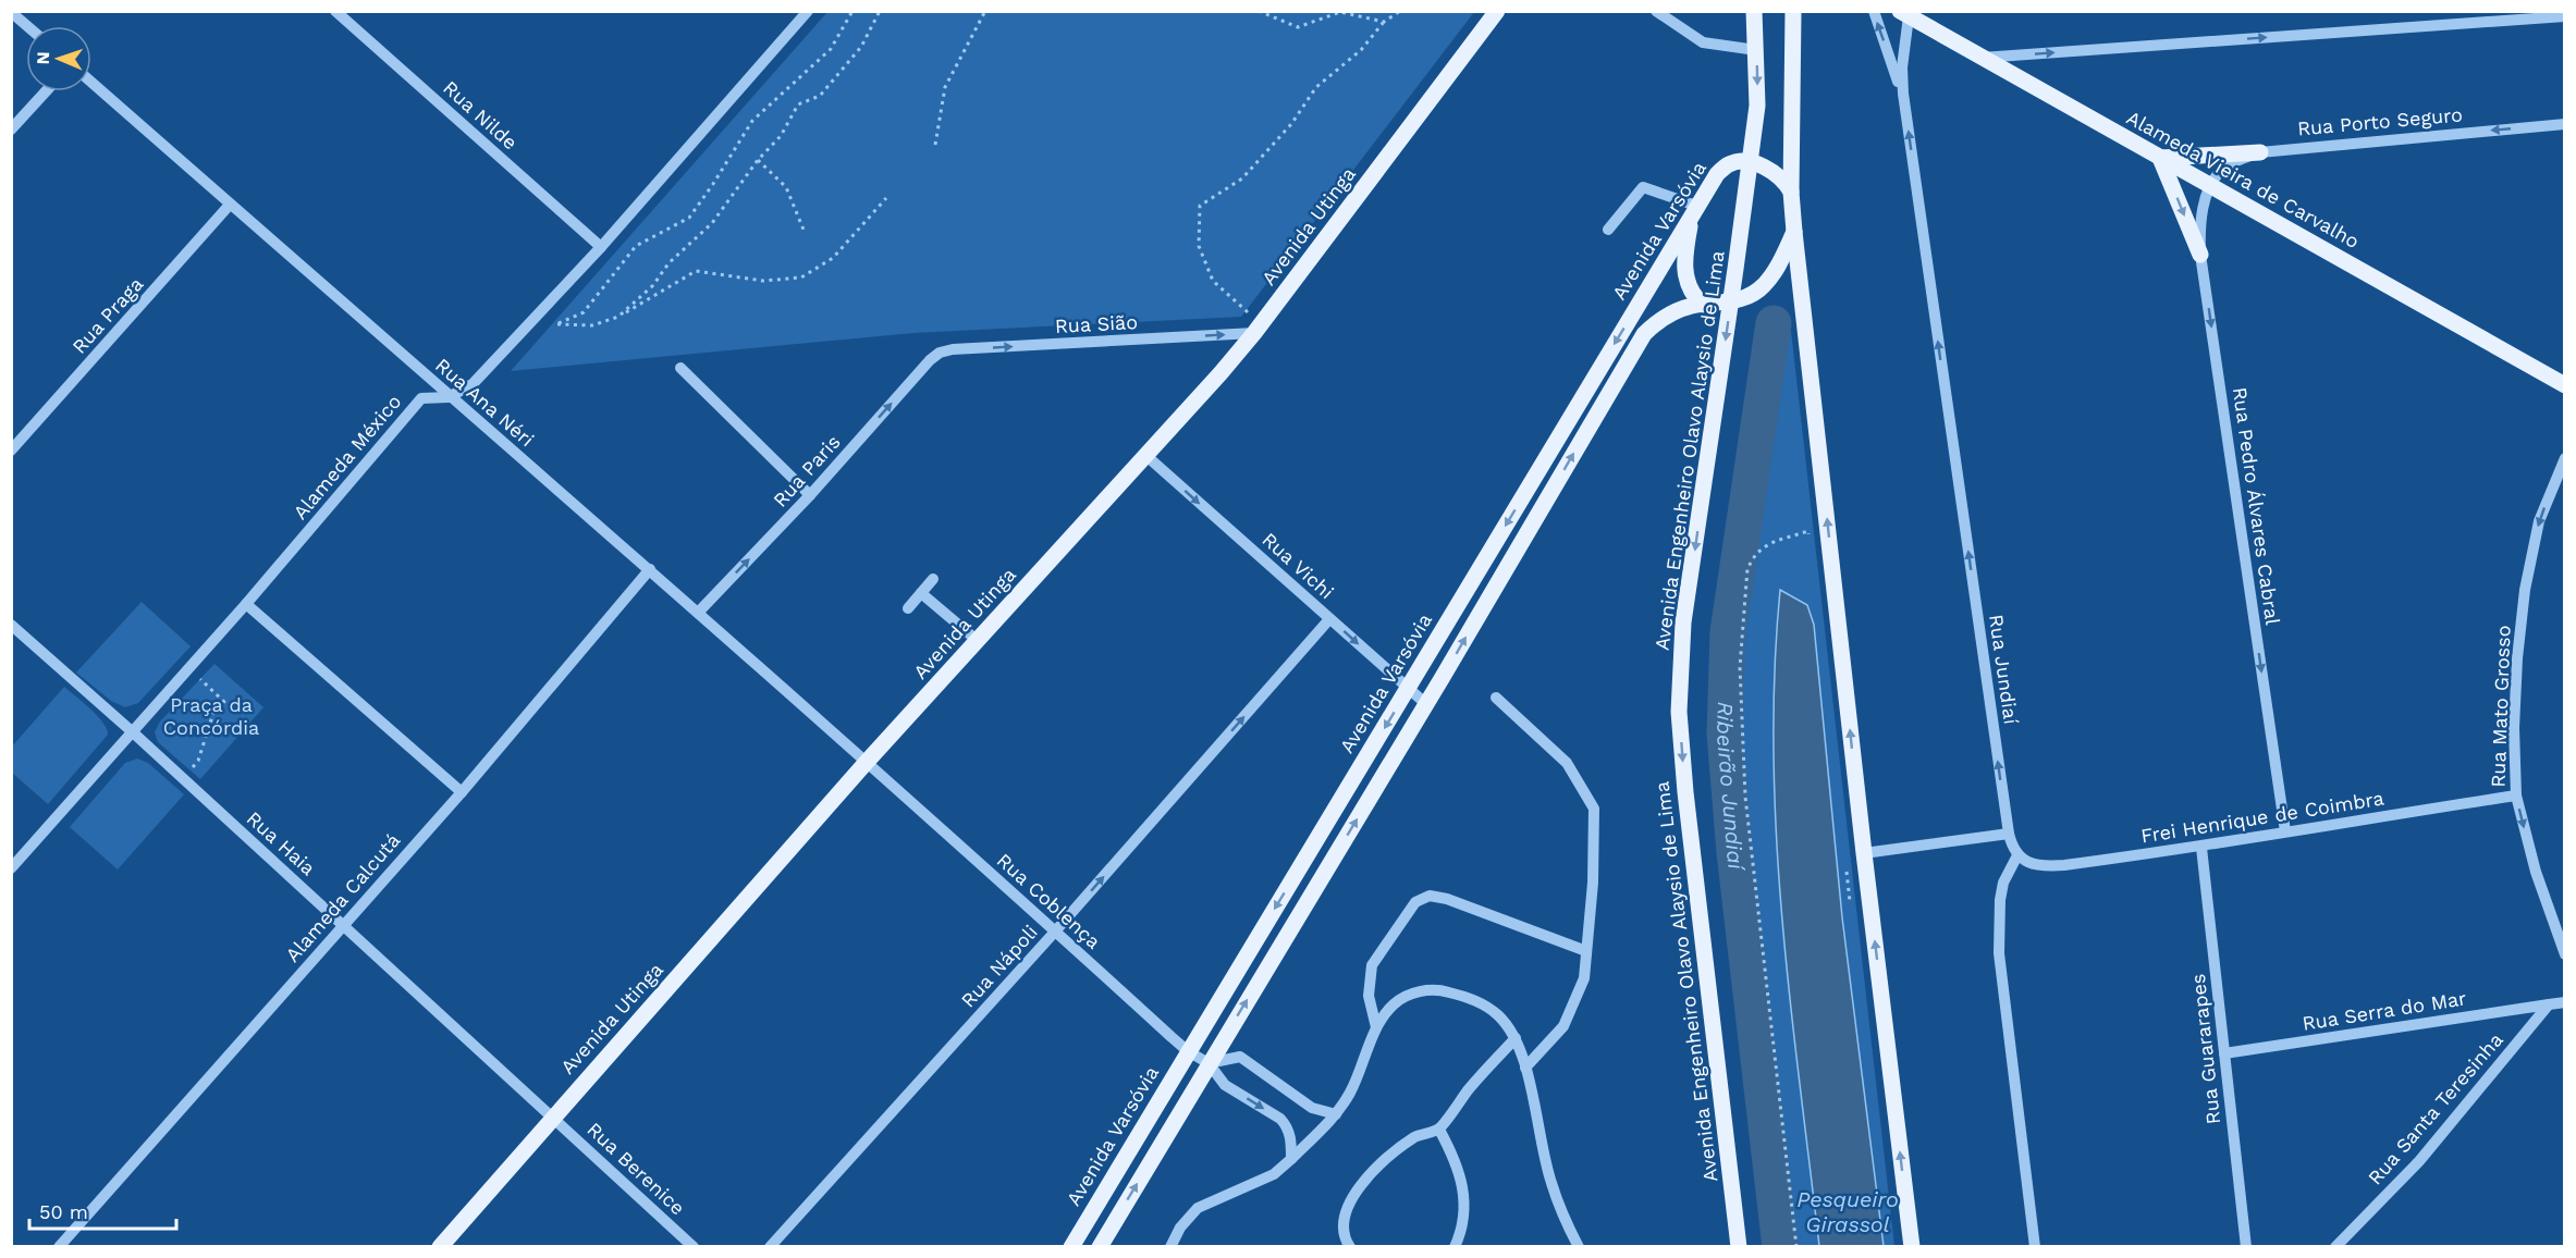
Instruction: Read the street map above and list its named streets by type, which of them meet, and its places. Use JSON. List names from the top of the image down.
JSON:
{
  "streets": {
    "main road": [
      "Alameda Vieira de Carvalho",
      "Avenida Utinga",
      "Avenida Varsóvia",
      "Avenida Engenheiro Olavo Alaysio de Lima"
    ],
    "street": [
      "Rua Nilde",
      "Rua Porto Seguro",
      "Rua Praga",
      "Rua Sião",
      "Rua Ana Néri",
      "Alameda México",
      "Rua Paris",
      "Rua Pedro Álvares Cabral",
      "Rua Vichi",
      "Rua Jundiaí",
      "Rua Mato Grosso",
      "Frei Henrique de Coimbra",
      "Rua Haia",
      "Alameda Calcutá",
      "Rua Coblença",
      "Rua Nápoli",
      "Rua Serra do Mar",
      "Rua Guararapes",
      "Rua Santa Teresinha",
      "Rua Berenice"
    ]
  },
  "crossings": [
    ["Rua Nilde", "Alameda México"],
    ["Rua Porto Seguro", "Alameda Vieira de Carvalho"],
    ["Rua Porto Seguro", "Rua Pedro Álvares Cabral"],
    ["Alameda Vieira de Carvalho", "Rua Pedro Álvares Cabral"],
    ["Alameda Vieira de Carvalho", "Rua Jundiaí"],
    ["Avenida Utinga", "Rua Sião"],
    ["Avenida Utinga", "Rua Ana Néri"],
    ["Avenida Utinga", "Rua Vichi"],
    ["Avenida Utinga", "Rua Haia"],
    ["Avenida Utinga", "Rua Coblença"],
    ["Avenida Utinga", "Rua Berenice"],
    ["Avenida Varsóvia", "Avenida Engenheiro Olavo Alaysio de Lima"],
    ["Avenida Varsóvia", "Rua Vichi"],
    ["Avenida Varsóvia", "Rua Coblença"],
    ["Rua Praga", "Rua Ana Néri"],
    ["Rua Sião", "Rua Paris"],
    ["Rua Ana Néri", "Alameda México"],
    ["Rua Ana Néri", "Rua Paris"],
    ["Rua Ana Néri", "Alameda Calcutá"],
    ["Rua Ana Néri", "Rua Coblença"],
    ["Alameda México", "Rua Haia"],
    ["Rua Pedro Álvares Cabral", "Frei Henrique de Coimbra"],
    ["Rua Vichi", "Rua Nápoli"],
    ["Rua Jundiaí", "Frei Henrique de Coimbra"],
    ["Rua Mato Grosso", "Frei Henrique de Coimbra"],
    ["Frei Henrique de Coimbra", "Rua Guararapes"],
    ["Rua Haia", "Alameda Calcutá"],
    ["Rua Haia", "Rua Berenice"],
    ["Rua Coblença", "Rua Nápoli"],
    ["Rua Serra do Mar", "Rua Guararapes"],
    ["Rua Serra do Mar", "Rua Santa Teresinha"]
  ],
  "one_way": [
    "Rua Porto Seguro",
    "Rua Sião",
    "Rua Paris",
    "Rua Pedro Álvares Cabral",
    "Rua Vichi",
    "Rua Jundiaí",
    "Rua Mato Grosso",
    "Rua Nápoli"
  ],
  "water": ["Ribeirão Jundiaí", "Pesqueiro Girassol"],
  "parks": ["Praça da Concórdia"],
  "scale_bar": "50 m",
  "north": "left"
}
